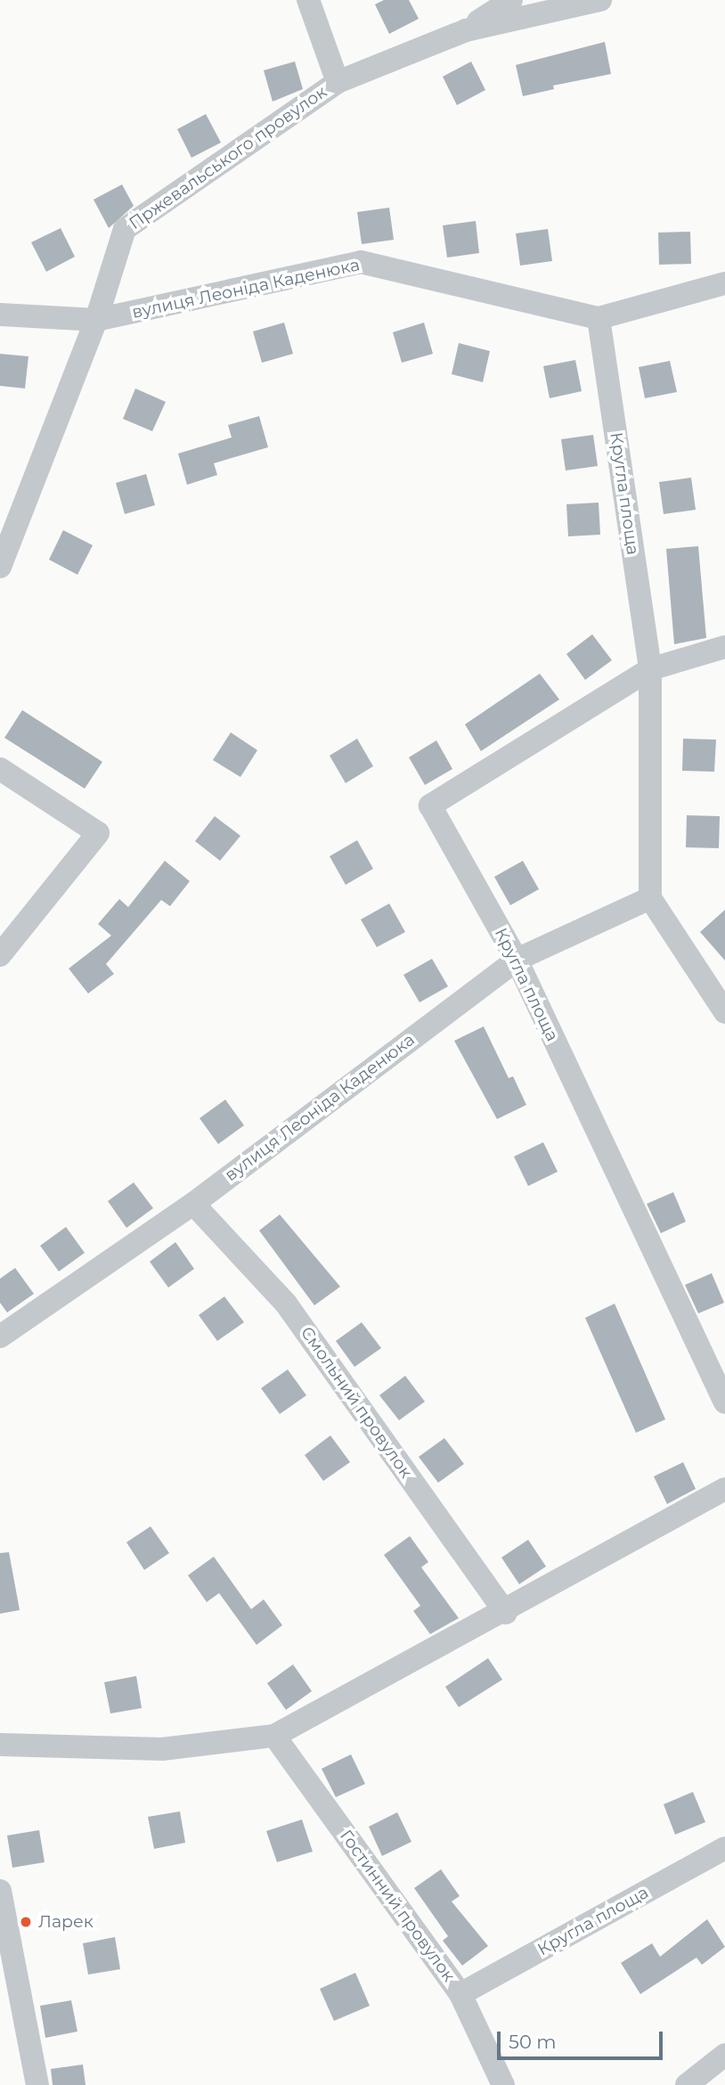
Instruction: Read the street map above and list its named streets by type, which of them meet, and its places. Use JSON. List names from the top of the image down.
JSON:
{
  "streets": {
    "street": [
      "Пржевальського провулок",
      "вулиця Леоніда Каденюка",
      "Кругла площа",
      "Смольний провулок",
      "Гостинний провулок"
    ]
  },
  "crossings": [
    ["Пржевальського провулок", "вулиця Леоніда Каденюка"],
    ["вулиця Леоніда Каденюка", "Кругла площа"],
    ["вулиця Леоніда Каденюка", "Смольний провулок"],
    ["Кругла площа", "Гостинний провулок"]
  ],
  "places": ["Ларек"],
  "scale_bar": "50 m"
}
